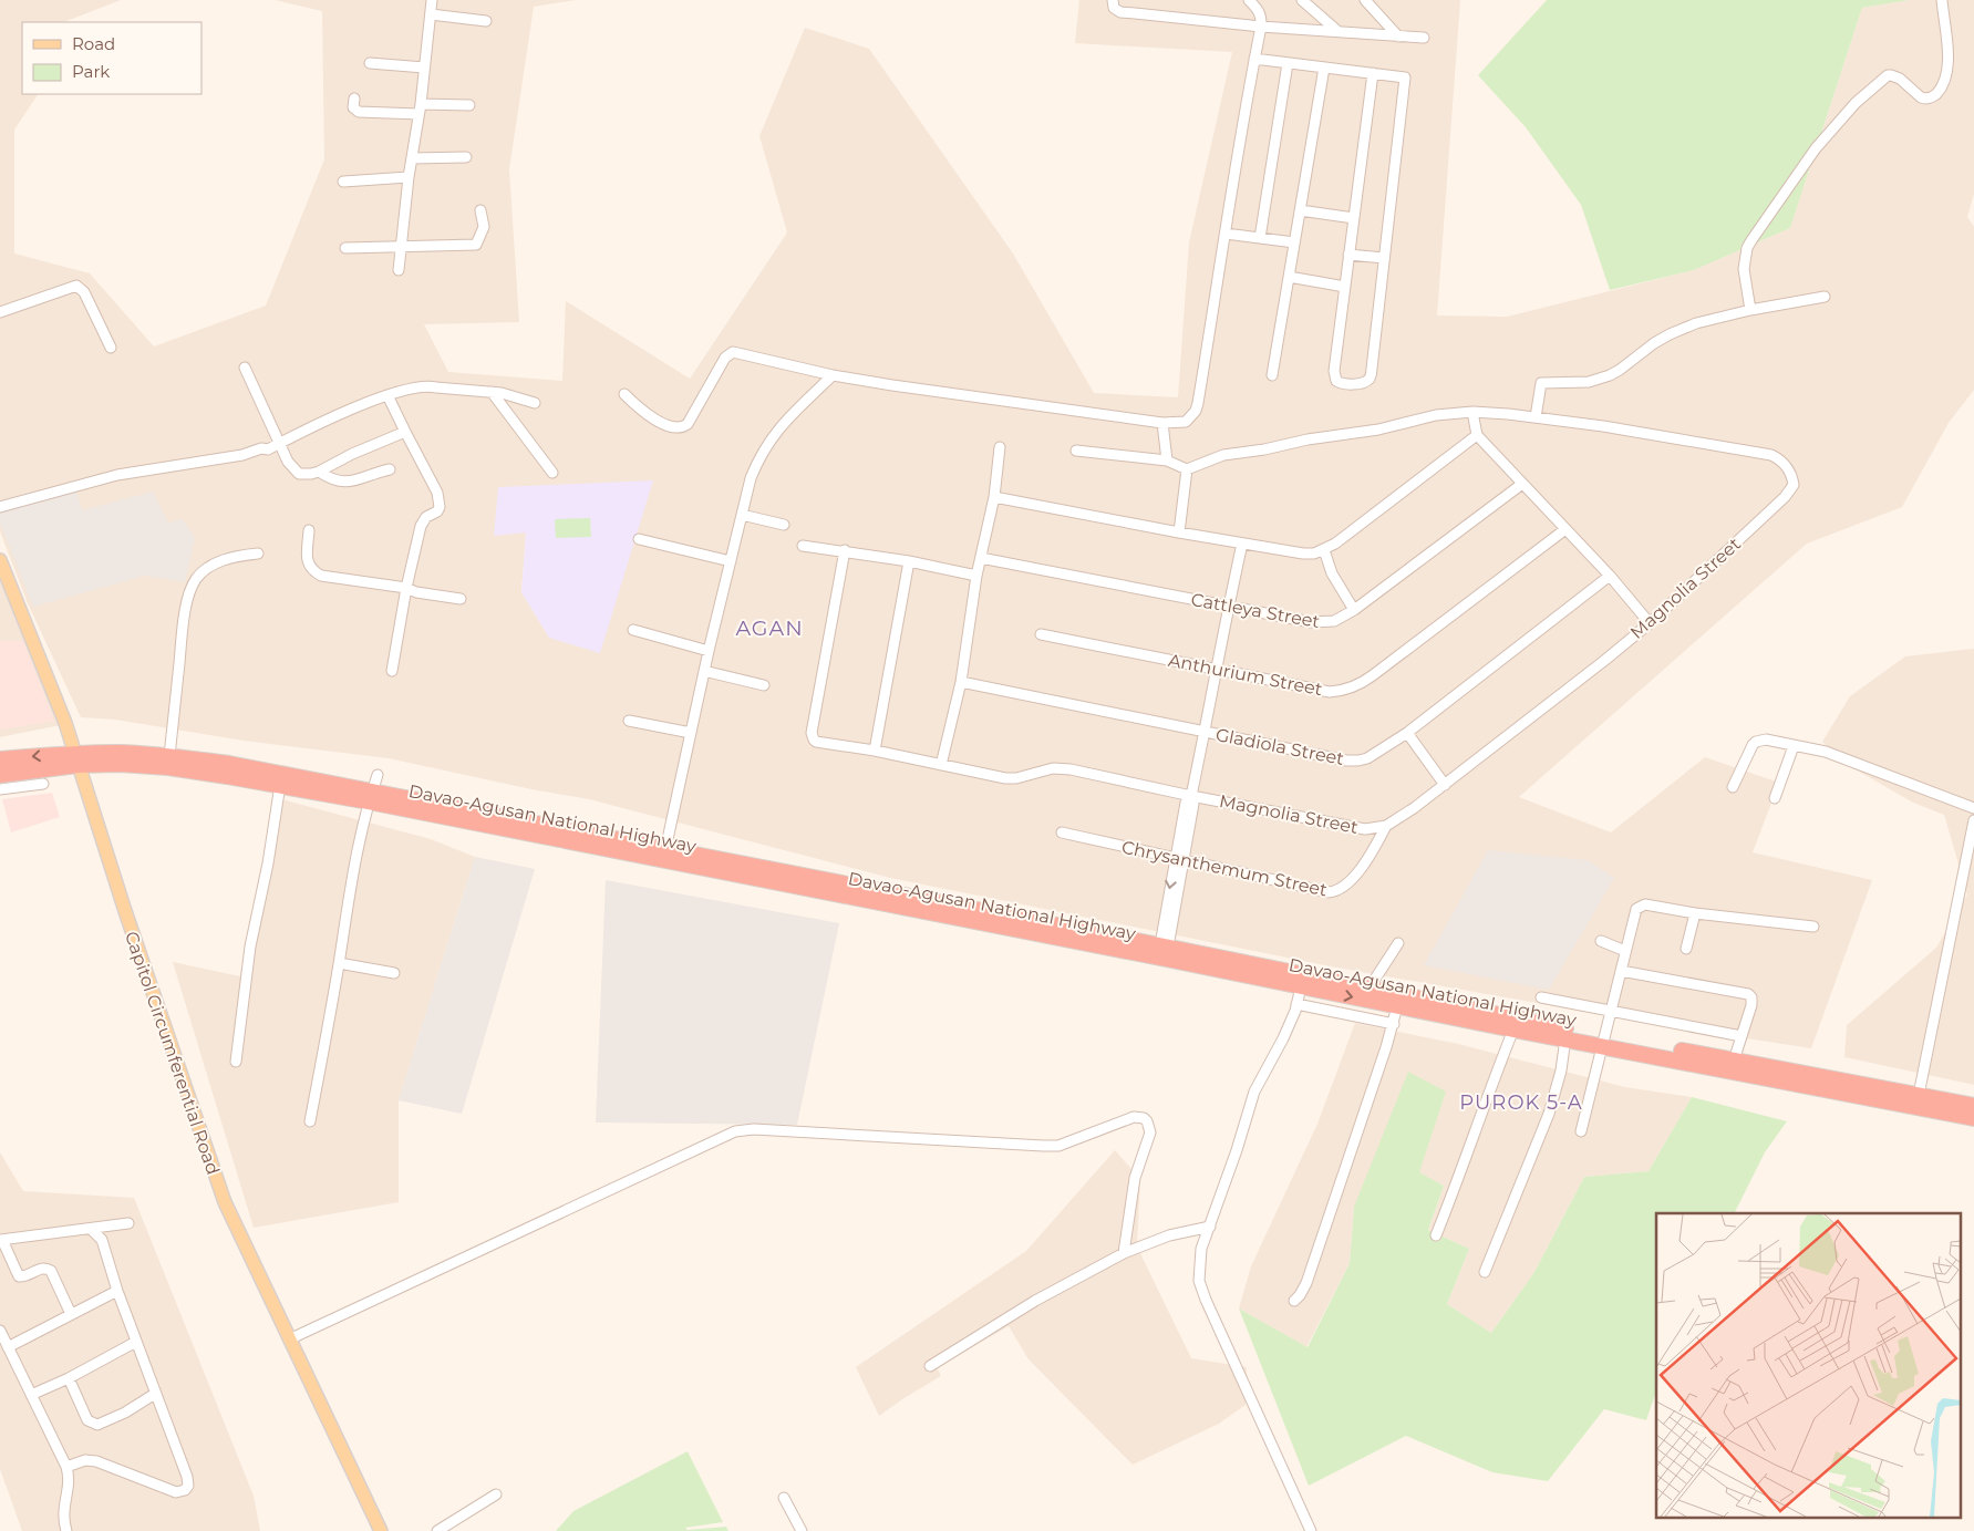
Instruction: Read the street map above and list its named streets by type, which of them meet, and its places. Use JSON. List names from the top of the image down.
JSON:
{
  "streets": {
    "highway": ["Davao-Agusan National Highway"],
    "main road": ["Capitol Circumferential Road"],
    "street": [
      "Magnolia Street",
      "Cattleya Street",
      "Anthurium Street",
      "Gladiola Street",
      "Chrysanthemum Street"
    ]
  },
  "crossings": [
    ["Magnolia Street", "Chrysanthemum Street"],
    ["Davao-Agusan National Highway", "Capitol Circumferential Road"]
  ],
  "districts": ["AGAN", "PUROK 5-A"],
  "legend": ["Road", "Park"]
}
